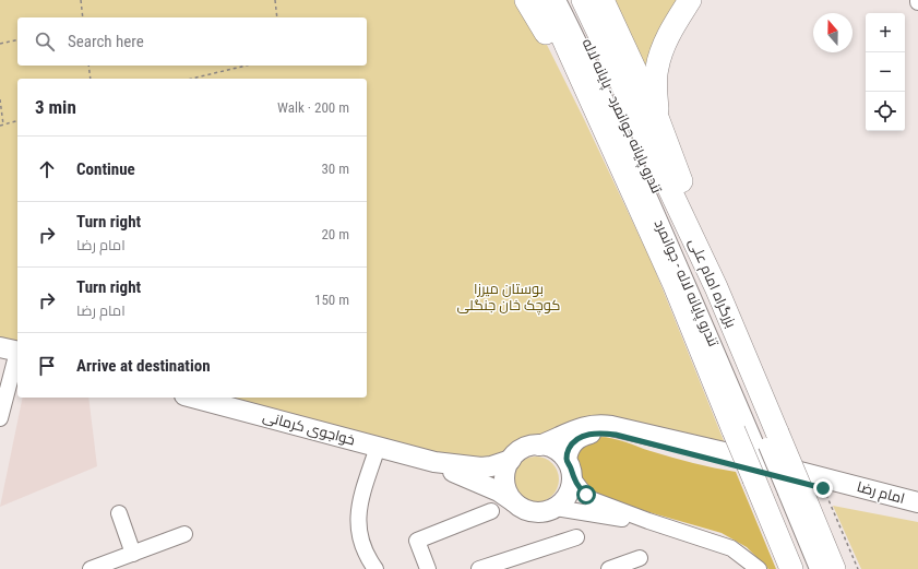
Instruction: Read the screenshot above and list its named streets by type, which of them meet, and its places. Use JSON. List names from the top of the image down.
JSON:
{
  "streets": {
    "highway": ["بزرگراه امام علی"],
    "main road": ["خواجوی کرمانی", "امام رضا"],
    "street": ["تندرو پایانه جوانمرد - پایانه لاله", "تندرو پایانه لاله - جوانمرد"]
  },
  "crossings": [
    ["تندرو پایانه جوانمرد - پایانه لاله", "تندرو پایانه لاله - جوانمرد"],
    ["تندرو پایانه جوانمرد - پایانه لاله", "بزرگراه امام علی"],
    ["تندرو پایانه لاله - جوانمرد", "بزرگراه امام علی"]
  ],
  "parks": ["بوستان میرزا کوچک خان جنگلی"],
  "north": "top",
  "page": {
    "map_buttons": ["+", "−"],
    "search": "Search here",
    "heading": ["3 min", "Walk · 200 m"],
    "list": [
      ["Continue", "30 m"],
      ["Turn right", "امام رضا", "20 m"],
      ["Turn right", "امام رضا", "150 m"],
      "Arrive at destination"
    ]
  }
}
